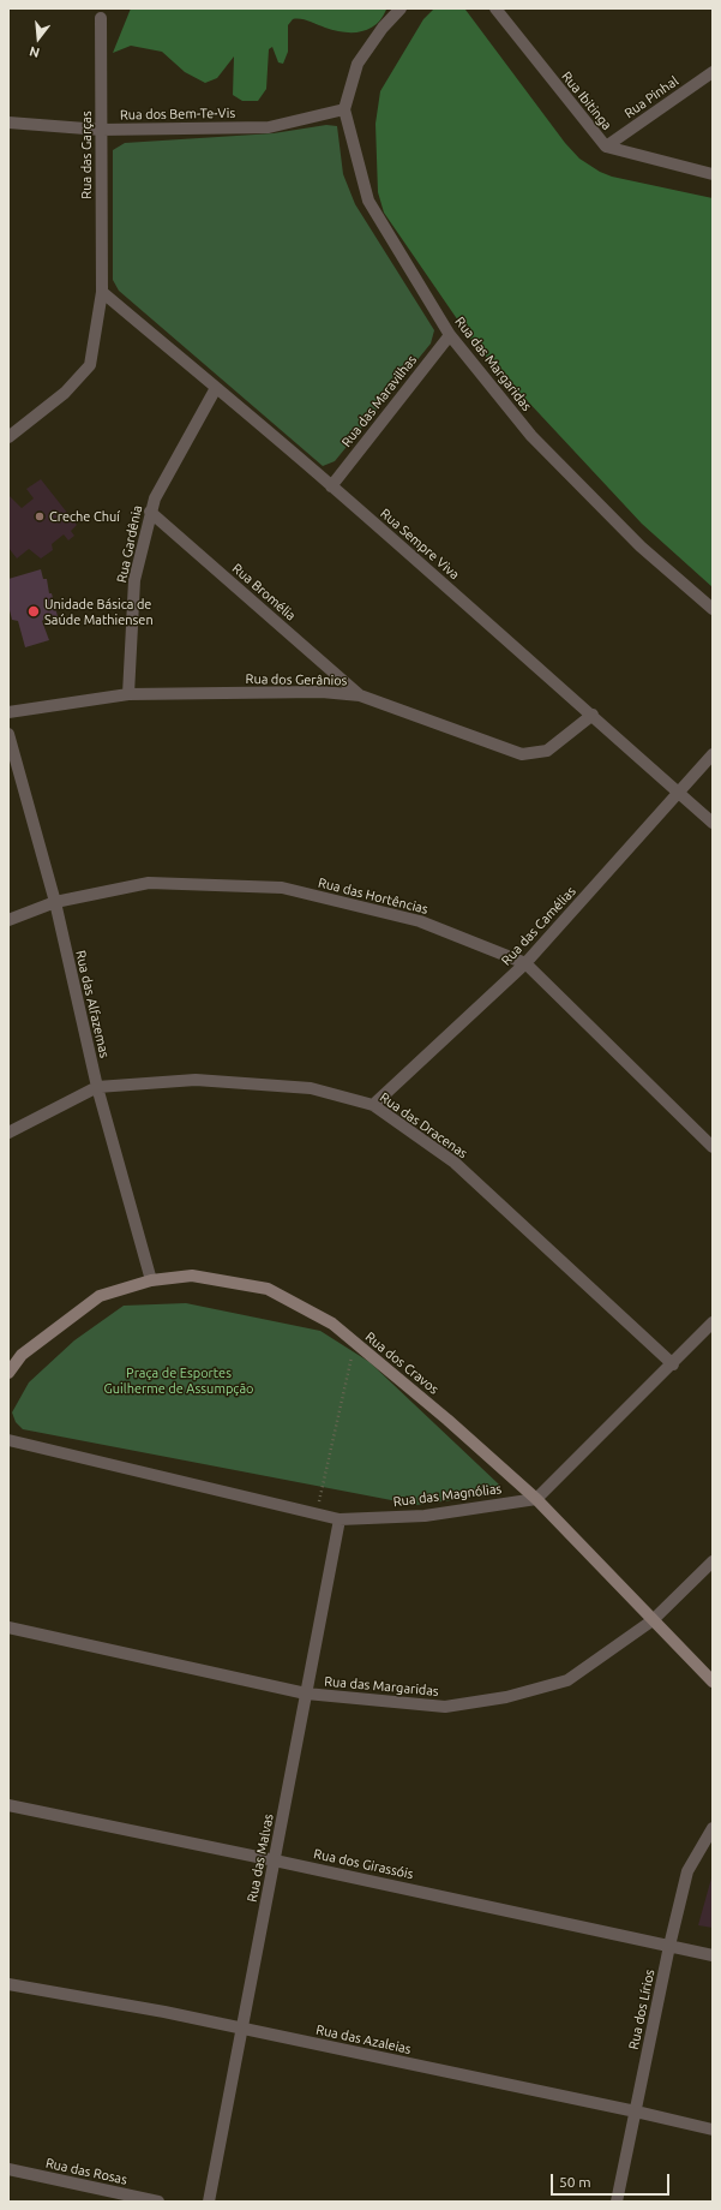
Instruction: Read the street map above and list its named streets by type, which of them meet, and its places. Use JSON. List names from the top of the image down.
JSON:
{
  "streets": {
    "street": [
      "Rua Pinhal",
      "Rua Ibitinga",
      "Rua dos Bem-Te-Vis",
      "Rua das Garças",
      "Rua das Margaridas",
      "Rua das Maravilhas",
      "Rua Gardênia",
      "Rua Sempre Viva",
      "Rua Bromélia",
      "Rua dos Gerânios",
      "Rua das Hortências",
      "Rua das Camélias",
      "Rua das Alfazemas",
      "Rua das Dracenas",
      "Rua dos Cravos",
      "Rua das Magnólias",
      "Rua das Malvas",
      "Rua dos Girassóis",
      "Rua dos Lírios",
      "Rua das Azaleias",
      "Rua das Rosas"
    ]
  },
  "crossings": [
    ["Rua Pinhal", "Rua Ibitinga"],
    ["Rua dos Bem-Te-Vis", "Rua das Garças"],
    ["Rua dos Bem-Te-Vis", "Rua das Margaridas"],
    ["Rua das Garças", "Rua Sempre Viva"],
    ["Rua das Margaridas", "Rua das Maravilhas"],
    ["Rua das Margaridas", "Rua dos Cravos"],
    ["Rua das Margaridas", "Rua das Malvas"],
    ["Rua das Maravilhas", "Rua Sempre Viva"],
    ["Rua Gardênia", "Rua Sempre Viva"],
    ["Rua Gardênia", "Rua Bromélia"],
    ["Rua Gardênia", "Rua dos Gerânios"],
    ["Rua Sempre Viva", "Rua dos Gerânios"],
    ["Rua Sempre Viva", "Rua das Camélias"],
    ["Rua Bromélia", "Rua dos Gerânios"],
    ["Rua das Hortências", "Rua das Camélias"],
    ["Rua das Hortências", "Rua das Alfazemas"],
    ["Rua das Camélias", "Rua das Dracenas"],
    ["Rua das Alfazemas", "Rua das Dracenas"],
    ["Rua das Alfazemas", "Rua dos Cravos"],
    ["Rua dos Cravos", "Rua das Magnólias"],
    ["Rua das Magnólias", "Rua das Malvas"],
    ["Rua das Malvas", "Rua dos Girassóis"],
    ["Rua das Malvas", "Rua das Azaleias"],
    ["Rua dos Girassóis", "Rua dos Lírios"],
    ["Rua dos Lírios", "Rua das Azaleias"]
  ],
  "parks": ["Praça de Esportes Guilherme de Assumpção"],
  "places": ["Creche Chuí", "Unidade Básica de Saúde Mathiensen"],
  "scale_bar": "50 m",
  "north": "bottom"
}
